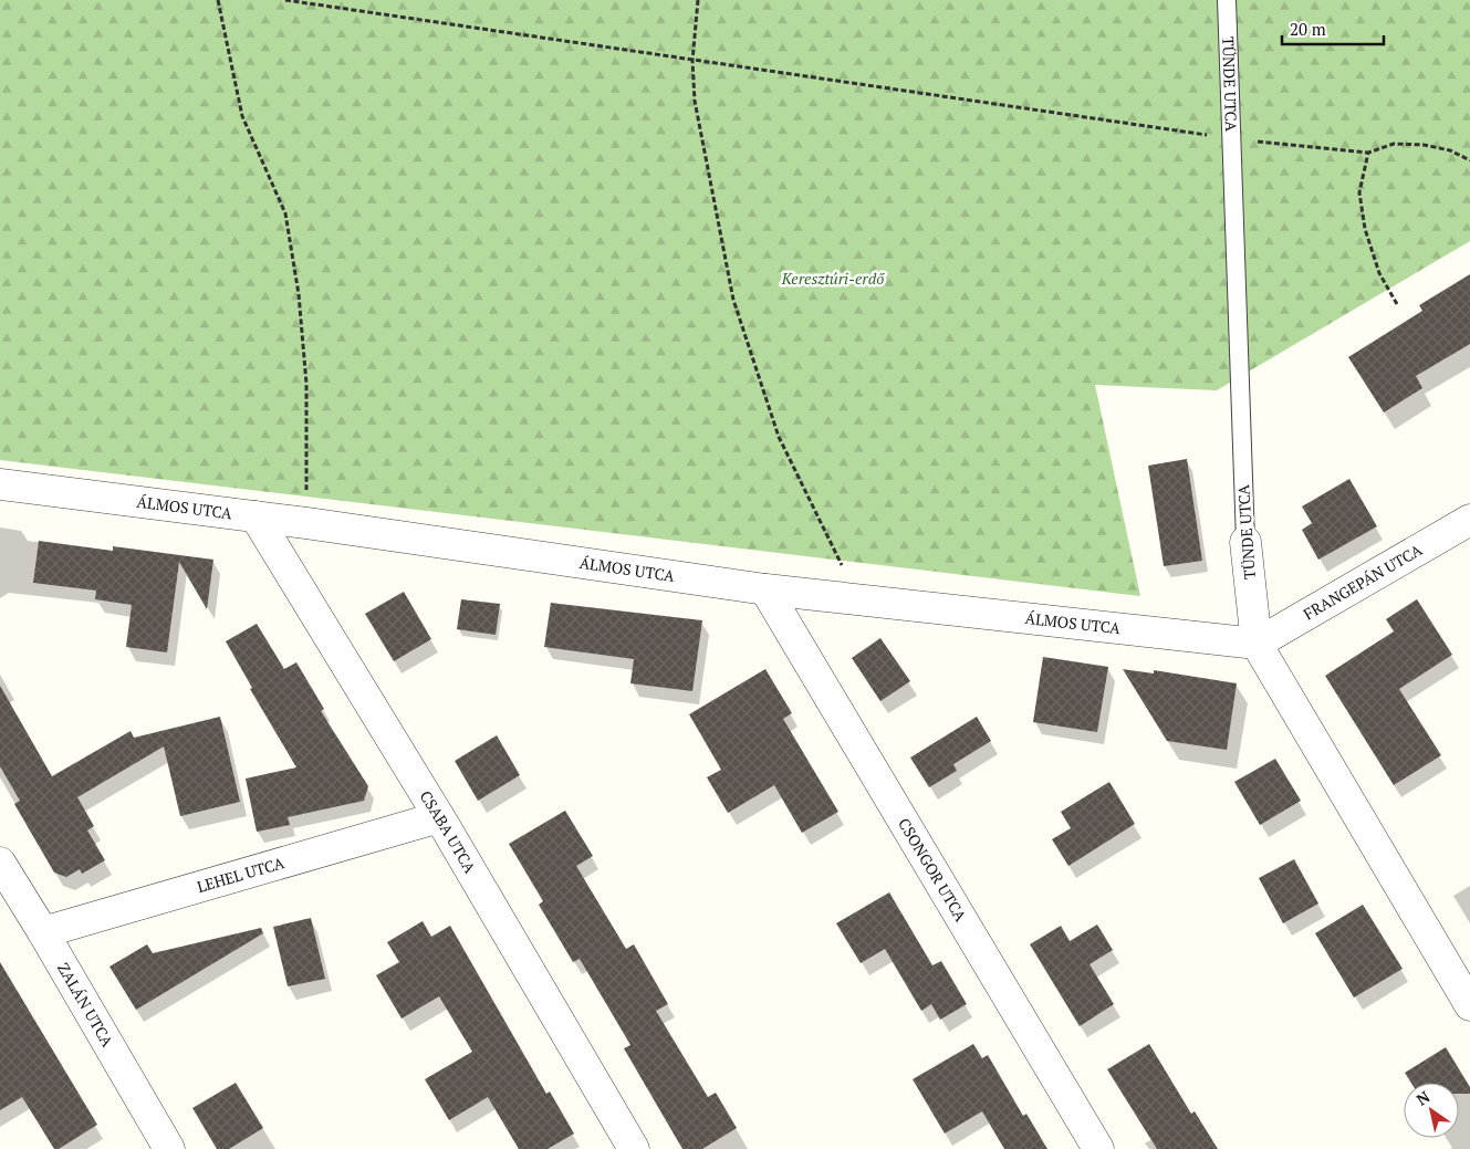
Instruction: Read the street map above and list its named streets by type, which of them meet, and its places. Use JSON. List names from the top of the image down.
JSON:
{
  "streets": {
    "street": [
      "TÜNDE UTCA",
      "ÁLMOS UTCA",
      "FRANGEPÁN UTCA",
      "CSABA UTCA",
      "CSONGOR UTCA",
      "LEHEL UTCA",
      "ZALÁN UTCA"
    ]
  },
  "crossings": [
    ["TÜNDE UTCA", "ÁLMOS UTCA"],
    ["TÜNDE UTCA", "FRANGEPÁN UTCA"],
    ["ÁLMOS UTCA", "FRANGEPÁN UTCA"],
    ["ÁLMOS UTCA", "CSABA UTCA"],
    ["ÁLMOS UTCA", "CSONGOR UTCA"],
    ["CSABA UTCA", "LEHEL UTCA"],
    ["LEHEL UTCA", "ZALÁN UTCA"]
  ],
  "parks": ["Keresztúri-erdő"],
  "scale_bar": "20 m",
  "north": "top left"
}
